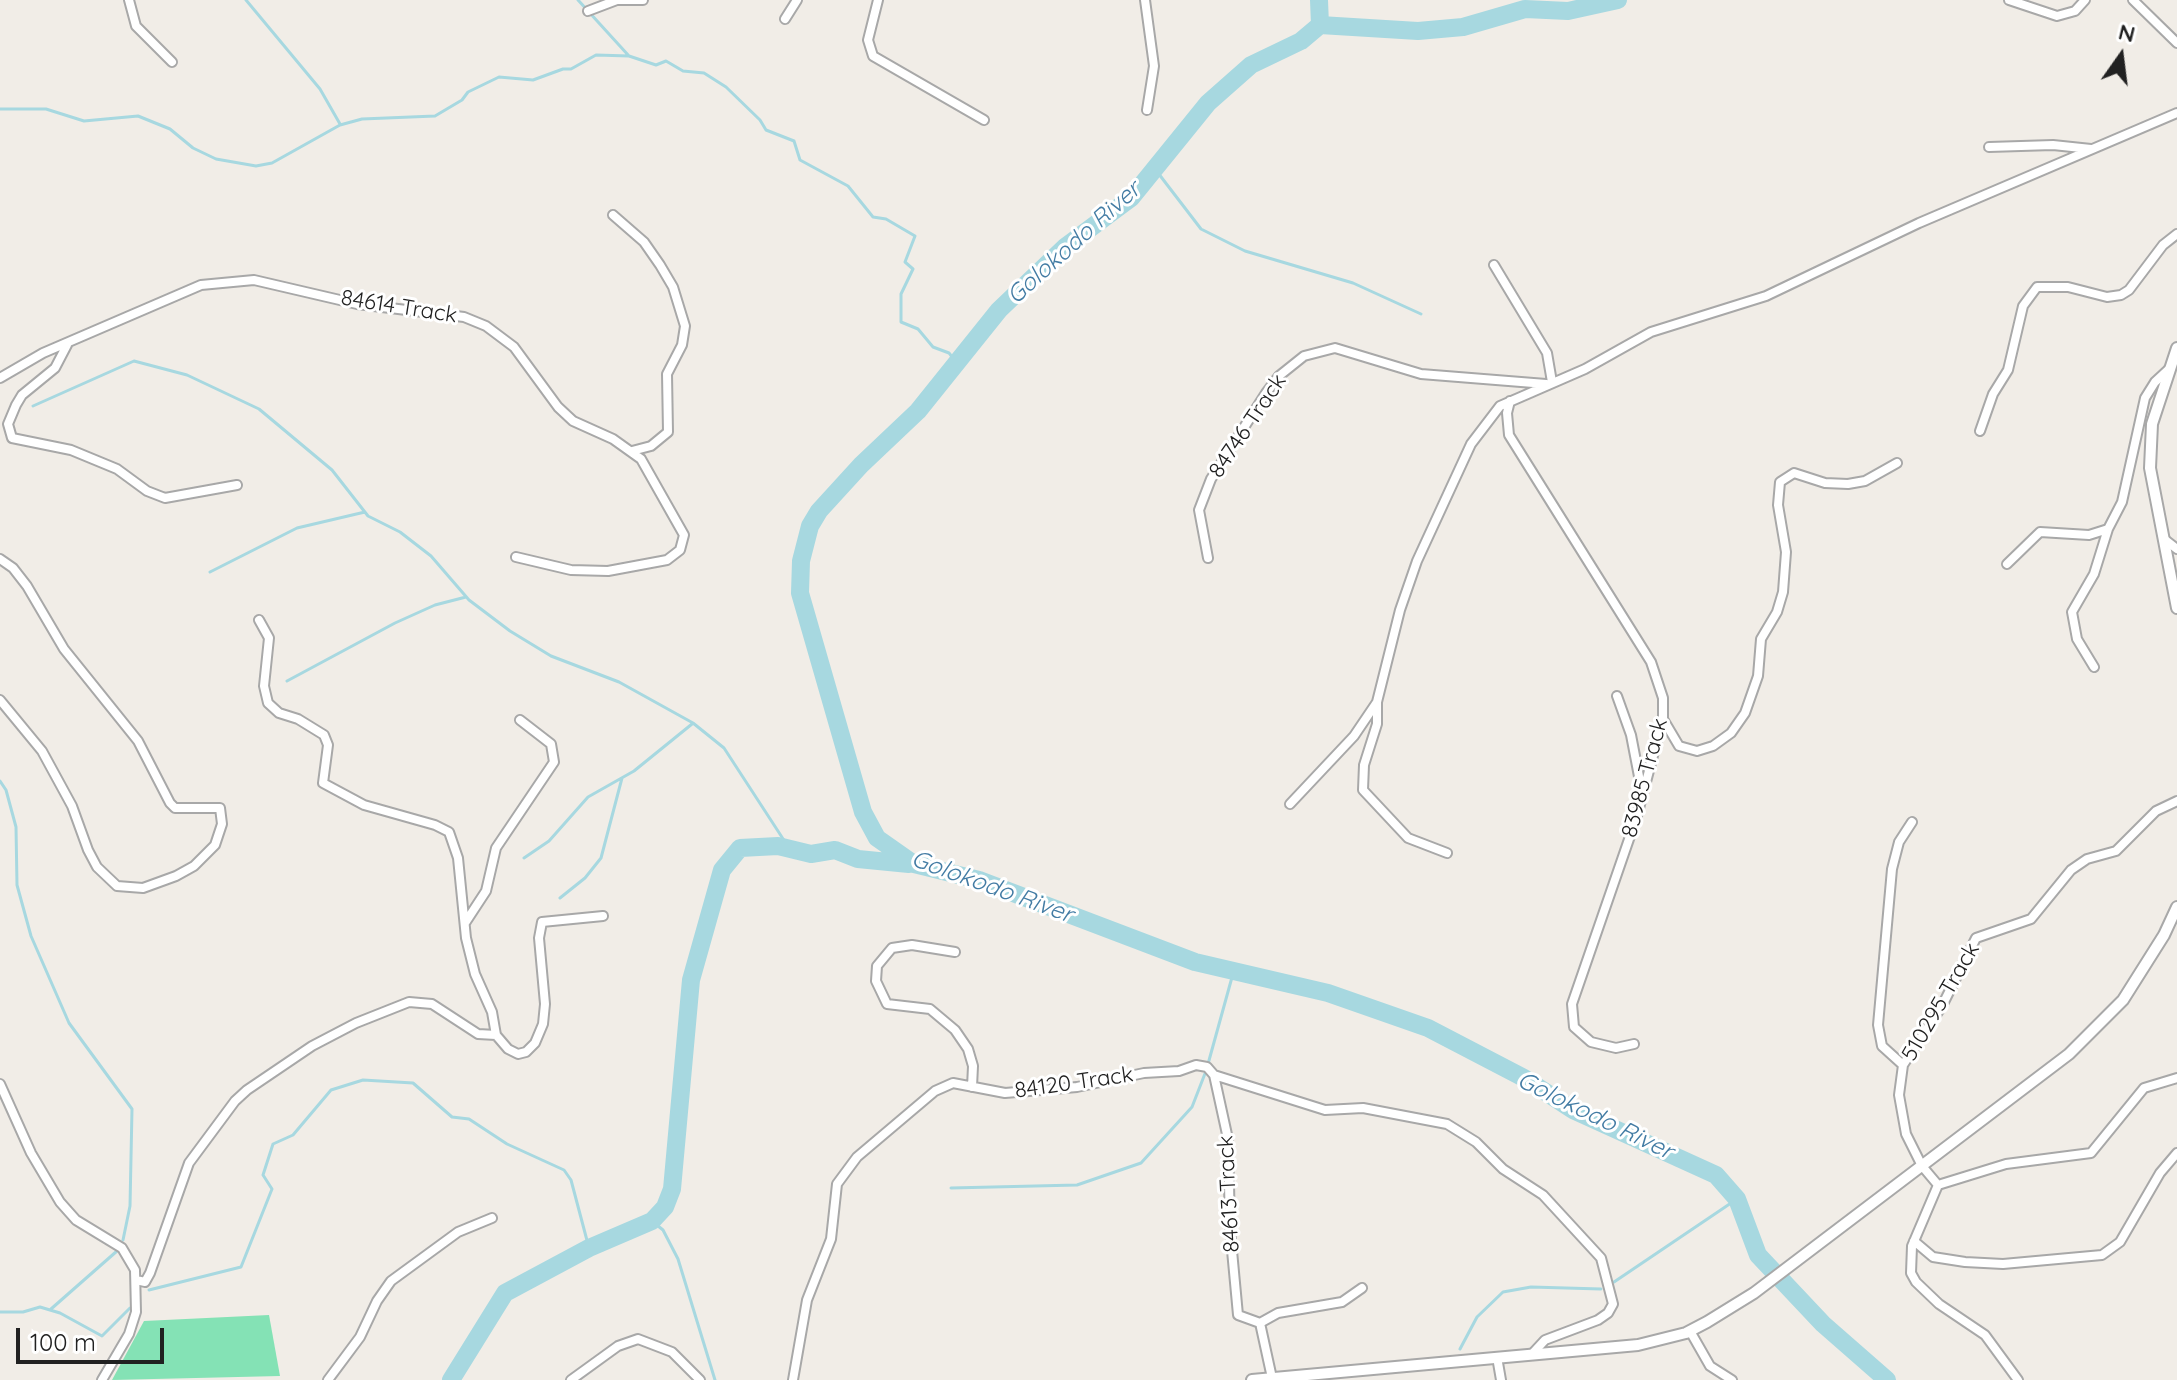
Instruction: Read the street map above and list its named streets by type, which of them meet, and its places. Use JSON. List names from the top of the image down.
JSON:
{
  "streets": {
    "street": [
      "84614 Track",
      "84746 Track",
      "83985 Track",
      "510295 Track",
      "84120 Track",
      "84613 Track"
    ]
  },
  "crossings": [
    ["84120 Track", "84613 Track"]
  ],
  "water": ["Golokodo River"],
  "scale_bar": "100 m",
  "north": "top"
}
